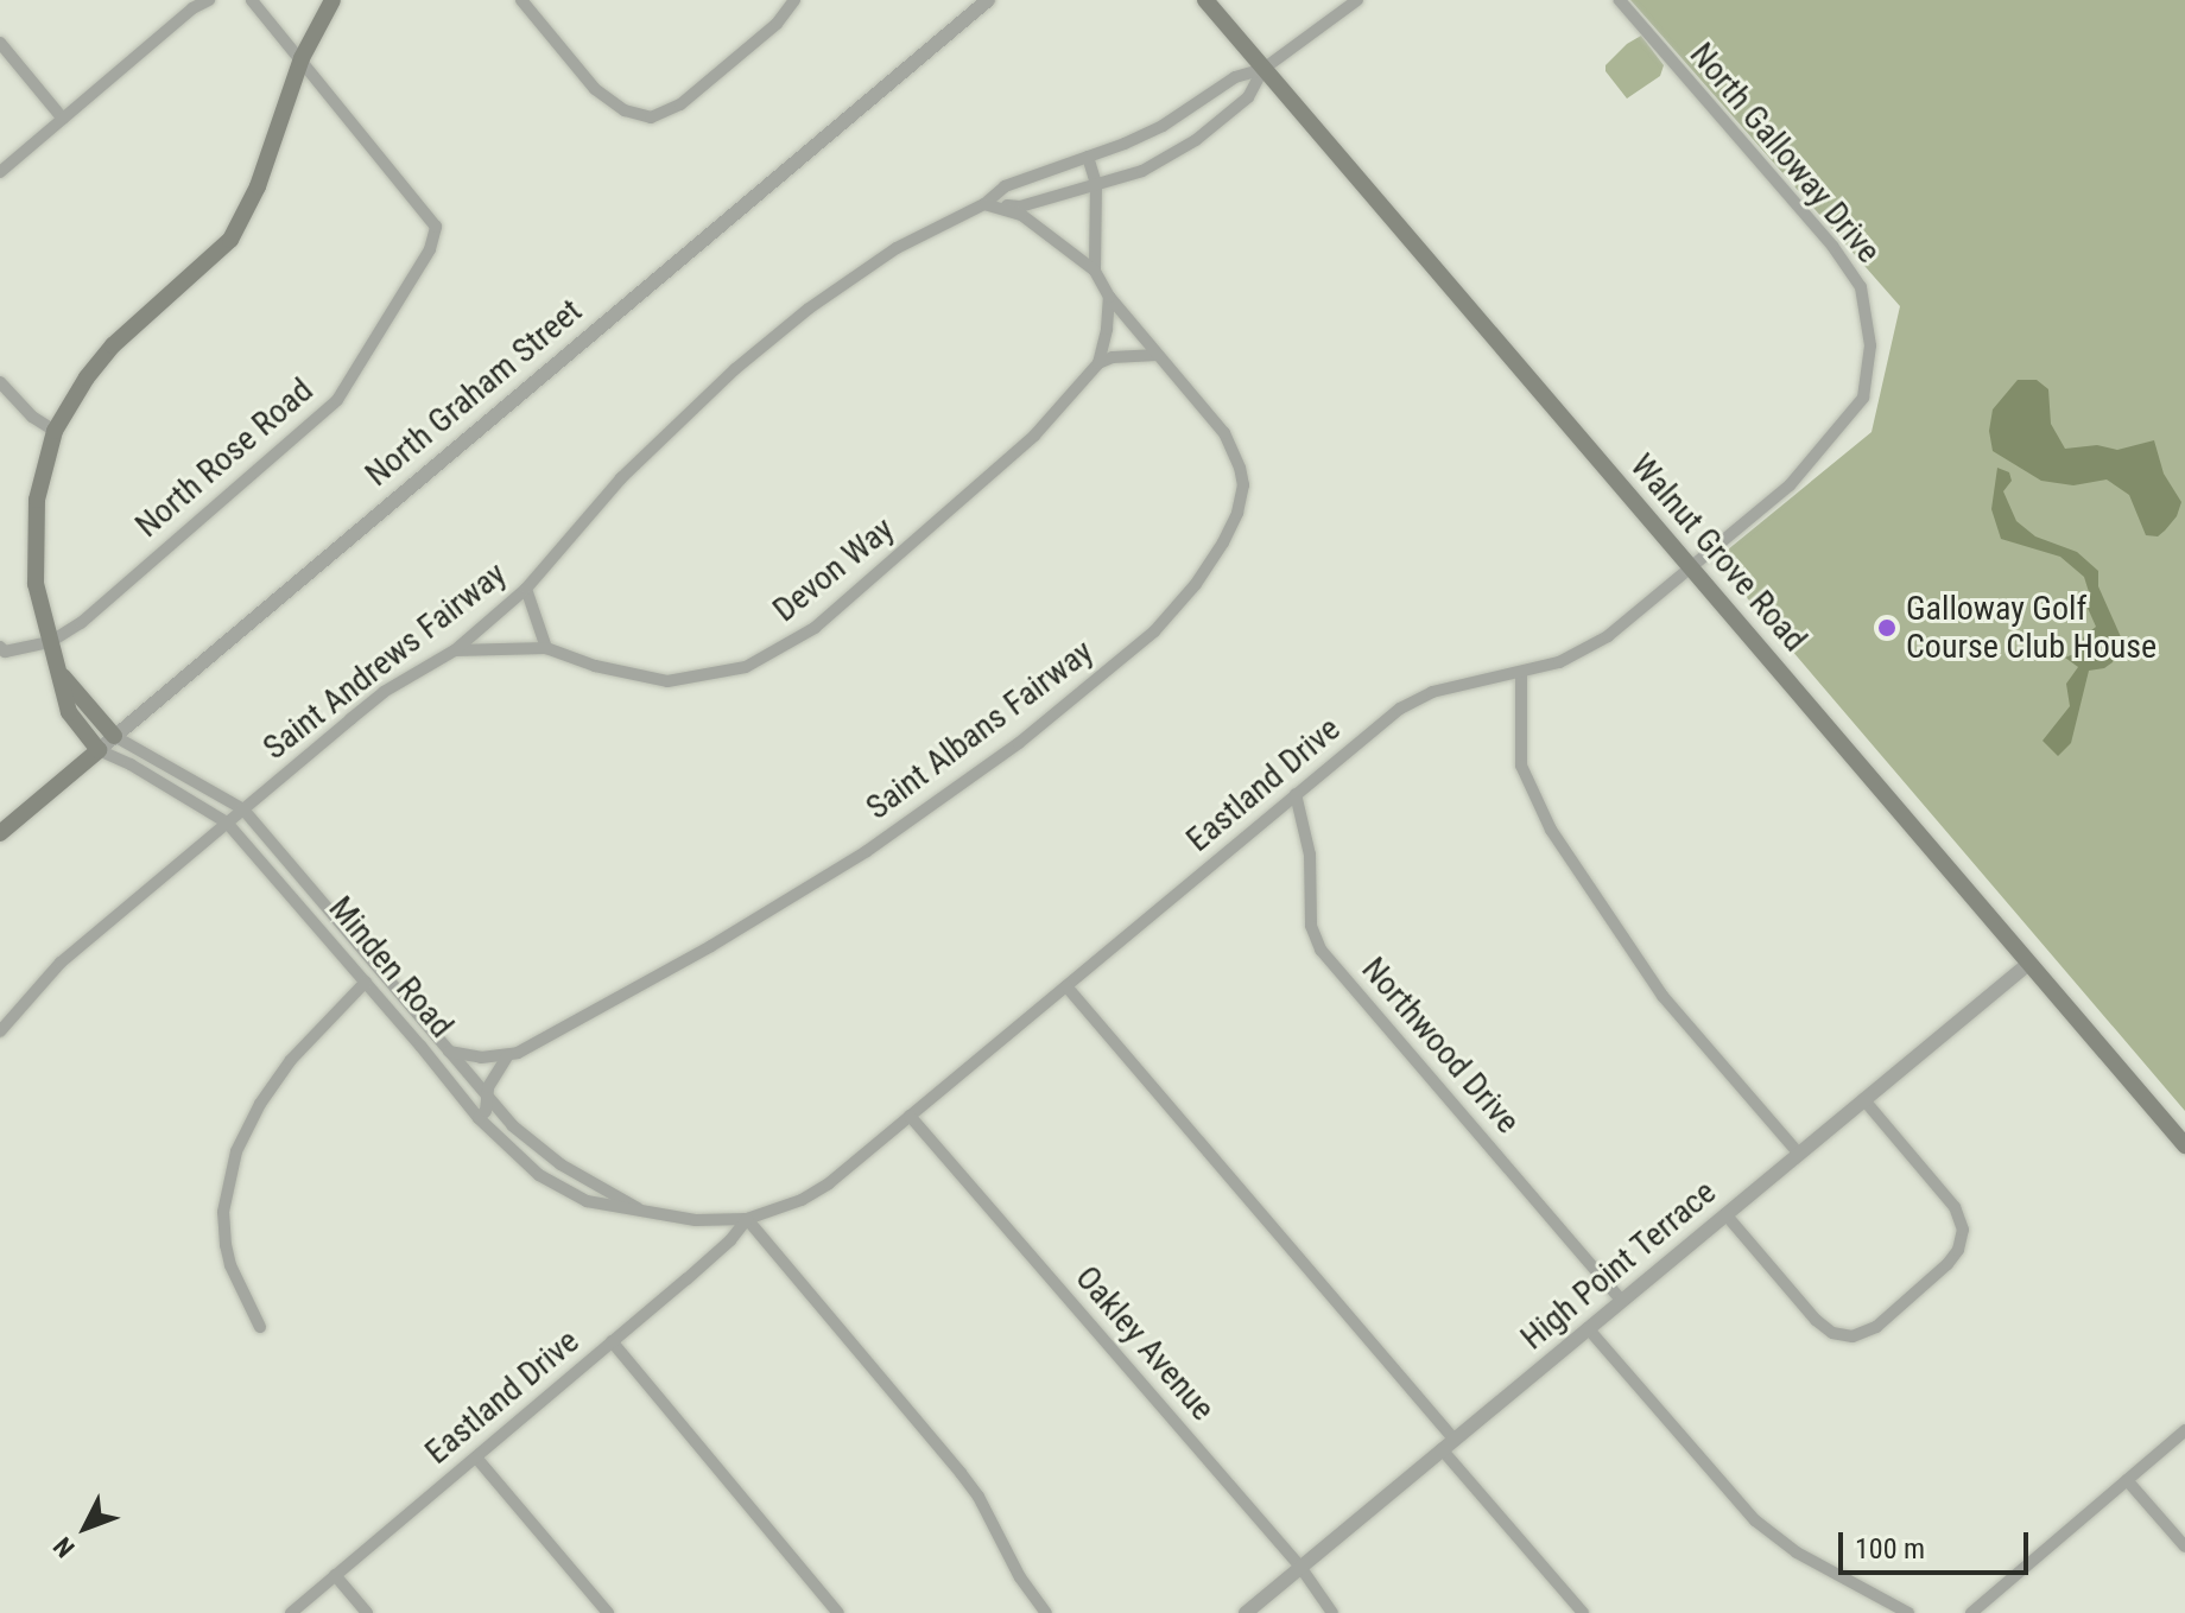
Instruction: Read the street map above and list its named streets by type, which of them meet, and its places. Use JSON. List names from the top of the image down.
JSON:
{
  "streets": {
    "main road": ["North Graham Street", "Walnut Grove Road"],
    "street": [
      "North Galloway Drive",
      "North Rose Road",
      "Devon Way",
      "Saint Andrews Fairway",
      "Saint Albans Fairway",
      "Eastland Drive",
      "Minden Road",
      "Northwood Drive",
      "High Point Terrace",
      "Oakley Avenue"
    ]
  },
  "crossings": [
    ["North Galloway Drive", "Walnut Grove Road"],
    ["North Galloway Drive", "Eastland Drive"],
    ["North Graham Street", "Minden Road"],
    ["Walnut Grove Road", "Saint Andrews Fairway"],
    ["Walnut Grove Road", "Eastland Drive"],
    ["Walnut Grove Road", "High Point Terrace"],
    ["Devon Way", "Saint Andrews Fairway"],
    ["Saint Andrews Fairway", "Saint Albans Fairway"],
    ["Saint Andrews Fairway", "Minden Road"],
    ["Saint Albans Fairway", "Minden Road"],
    ["Eastland Drive", "Minden Road"],
    ["Eastland Drive", "Northwood Drive"],
    ["Eastland Drive", "Oakley Avenue"],
    ["Northwood Drive", "High Point Terrace"],
    ["High Point Terrace", "Oakley Avenue"]
  ],
  "places": ["Galloway Golf Course Club House"],
  "scale_bar": "100 m",
  "north": "bottom left"
}
